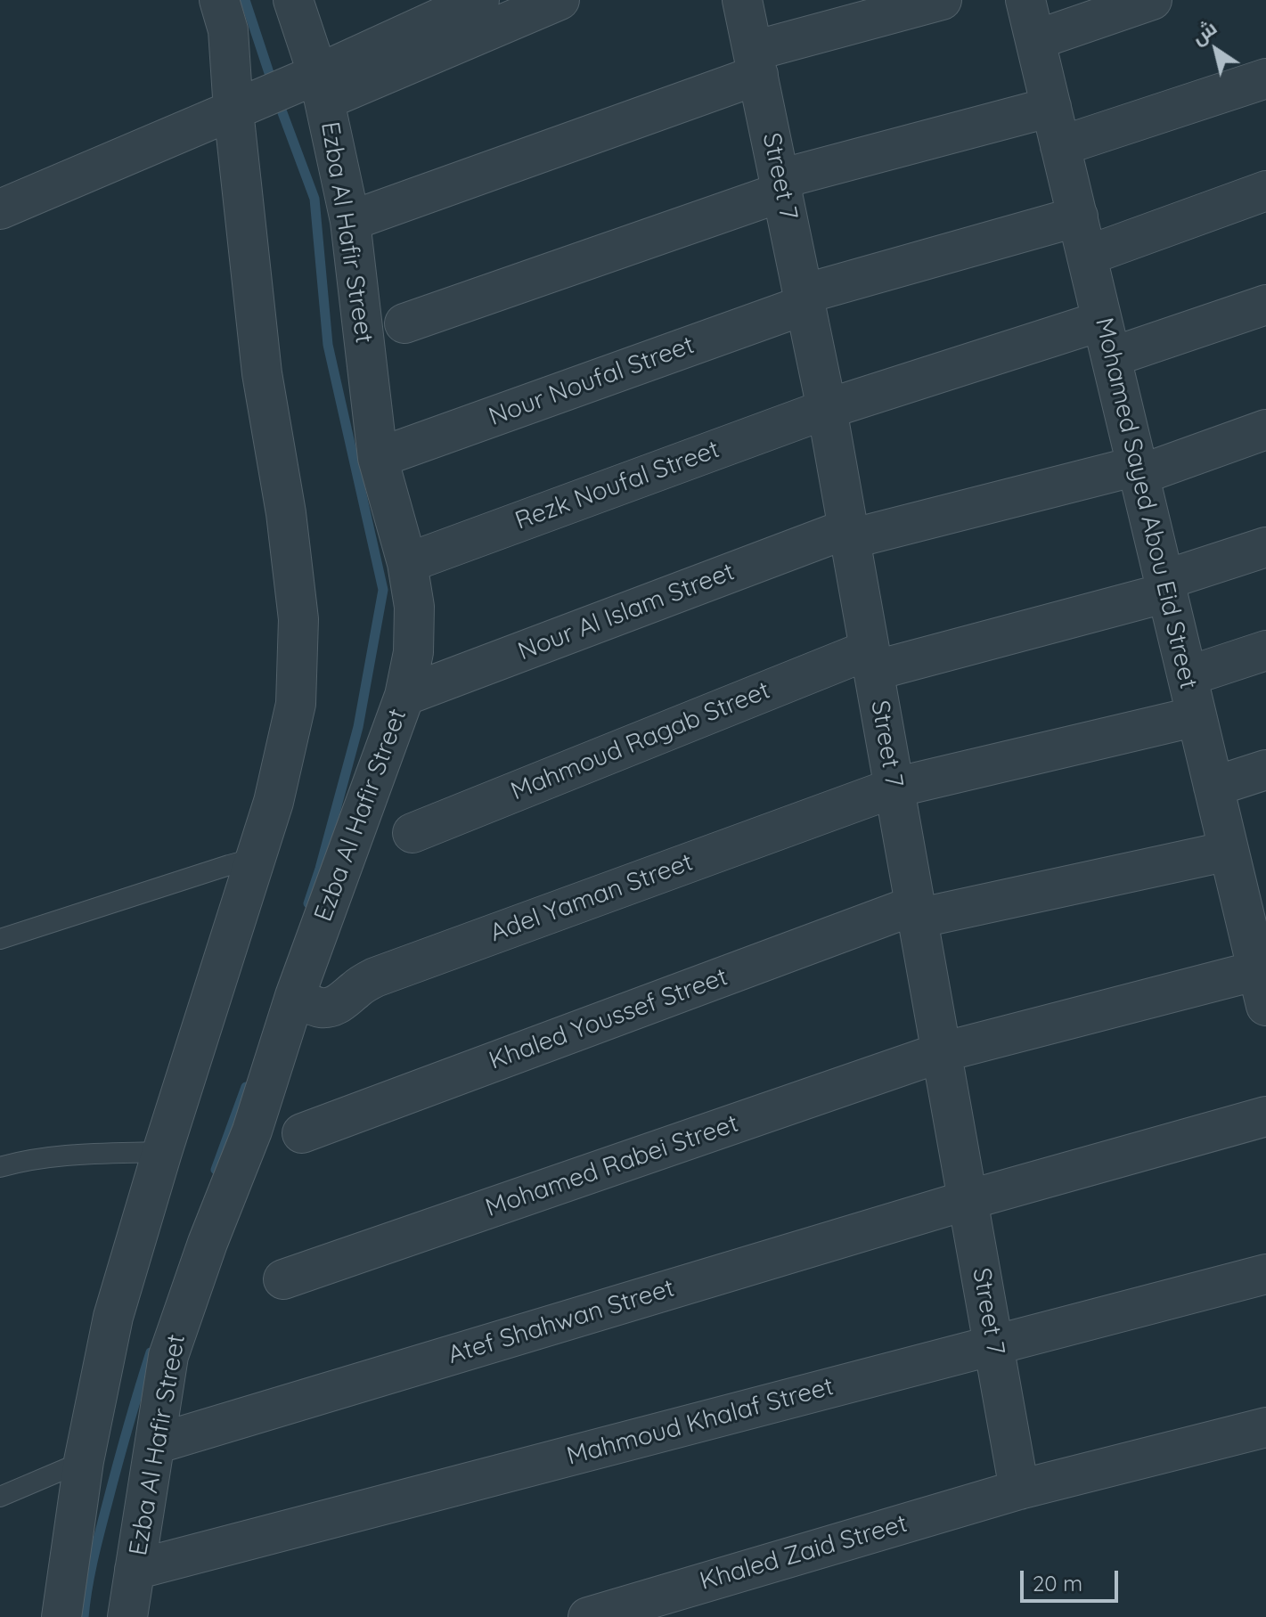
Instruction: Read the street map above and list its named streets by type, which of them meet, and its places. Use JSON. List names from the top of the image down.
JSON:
{
  "streets": {
    "street": [
      "Street 7",
      "Ezba Al Hafir Street",
      "Nour Noufal Street",
      "Rezk Noufal Street",
      "Mohamed Sayed Abou Eid Street",
      "Nour Al Islam Street",
      "Mahmoud Ragab Street",
      "Adel Yaman Street",
      "Khaled Youssef Street",
      "Mohamed Rabei Street",
      "Atef Shahwan Street",
      "Mahmoud Khalaf Street",
      "Khaled Zaid Street"
    ]
  },
  "crossings": [
    ["Street 7", "Nour Noufal Street"],
    ["Street 7", "Rezk Noufal Street"],
    ["Street 7", "Nour Al Islam Street"],
    ["Street 7", "Mahmoud Ragab Street"],
    ["Street 7", "Adel Yaman Street"],
    ["Street 7", "Khaled Youssef Street"],
    ["Street 7", "Mohamed Rabei Street"],
    ["Street 7", "Atef Shahwan Street"],
    ["Street 7", "Mahmoud Khalaf Street"],
    ["Street 7", "Khaled Zaid Street"],
    ["Ezba Al Hafir Street", "Nour Noufal Street"],
    ["Ezba Al Hafir Street", "Rezk Noufal Street"],
    ["Ezba Al Hafir Street", "Nour Al Islam Street"],
    ["Ezba Al Hafir Street", "Adel Yaman Street"],
    ["Ezba Al Hafir Street", "Atef Shahwan Street"],
    ["Ezba Al Hafir Street", "Mahmoud Khalaf Street"],
    ["Nour Noufal Street", "Mohamed Sayed Abou Eid Street"],
    ["Rezk Noufal Street", "Mohamed Sayed Abou Eid Street"],
    ["Mohamed Sayed Abou Eid Street", "Nour Al Islam Street"],
    ["Mohamed Sayed Abou Eid Street", "Mahmoud Ragab Street"],
    ["Mohamed Sayed Abou Eid Street", "Khaled Youssef Street"],
    ["Mohamed Sayed Abou Eid Street", "Mohamed Rabei Street"]
  ],
  "scale_bar": "20 m",
  "north": "top left"
}
